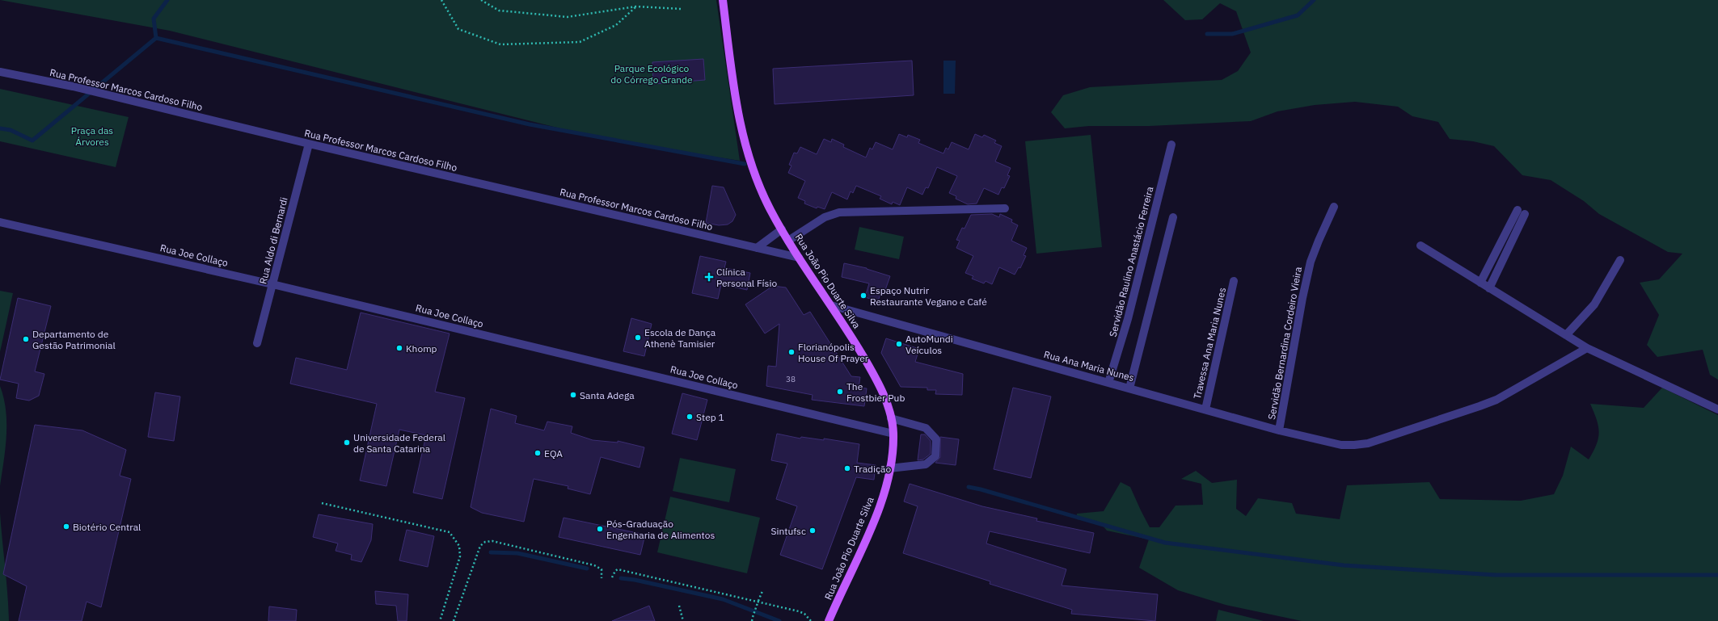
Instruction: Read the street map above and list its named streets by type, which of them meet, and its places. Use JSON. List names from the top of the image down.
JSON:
{
  "streets": {
    "main road": ["Rua João Pio Duarte Silva"],
    "street": [
      "Rua Professor Marcos Cardoso Filho",
      "Rua Aldo di Bernardi",
      "Rua Joe Collaço",
      "Servidão Raulino Anastácio Ferreira",
      "Travessa Ana Maria Nunes",
      "Servidão Bernardina Cordeiro Vieira",
      "Rua Ana Maria Nunes"
    ]
  },
  "crossings": [
    ["Rua Professor Marcos Cardoso Filho", "Rua Aldo di Bernardi"],
    ["Rua Professor Marcos Cardoso Filho", "Rua João Pio Duarte Silva"],
    ["Rua Aldo di Bernardi", "Rua Joe Collaço"],
    ["Rua Joe Collaço", "Rua João Pio Duarte Silva"],
    ["Servidão Raulino Anastácio Ferreira", "Rua Ana Maria Nunes"],
    ["Rua João Pio Duarte Silva", "Rua Ana Maria Nunes"],
    ["Travessa Ana Maria Nunes", "Rua Ana Maria Nunes"],
    ["Servidão Bernardina Cordeiro Vieira", "Rua Ana Maria Nunes"]
  ],
  "parks": ["Parque Ecológico do Córrego Grande", "Praça das Árvores"],
  "places": {
    "health": ["Clínica Personal Físio"],
    "other": [
      "Espaço Nutrir Restaurante Vegano e Café",
      "Escola de Dança Athenè Tamisier",
      "Departamento de Gestão Patrimonial",
      "AutoMundi Veículos",
      "Khomp",
      "Florianópolis House Of Prayer",
      "The Frostbier Pub",
      "Santa Adega",
      "Step 1",
      "Universidade Federal de Santa Catarina",
      "EQA",
      "Tradição",
      "Biotério Central",
      "Pós-Graduação Engenharia de Alimentos",
      "Sintufsc"
    ]
  },
  "house_numbers": ["38"]
}
